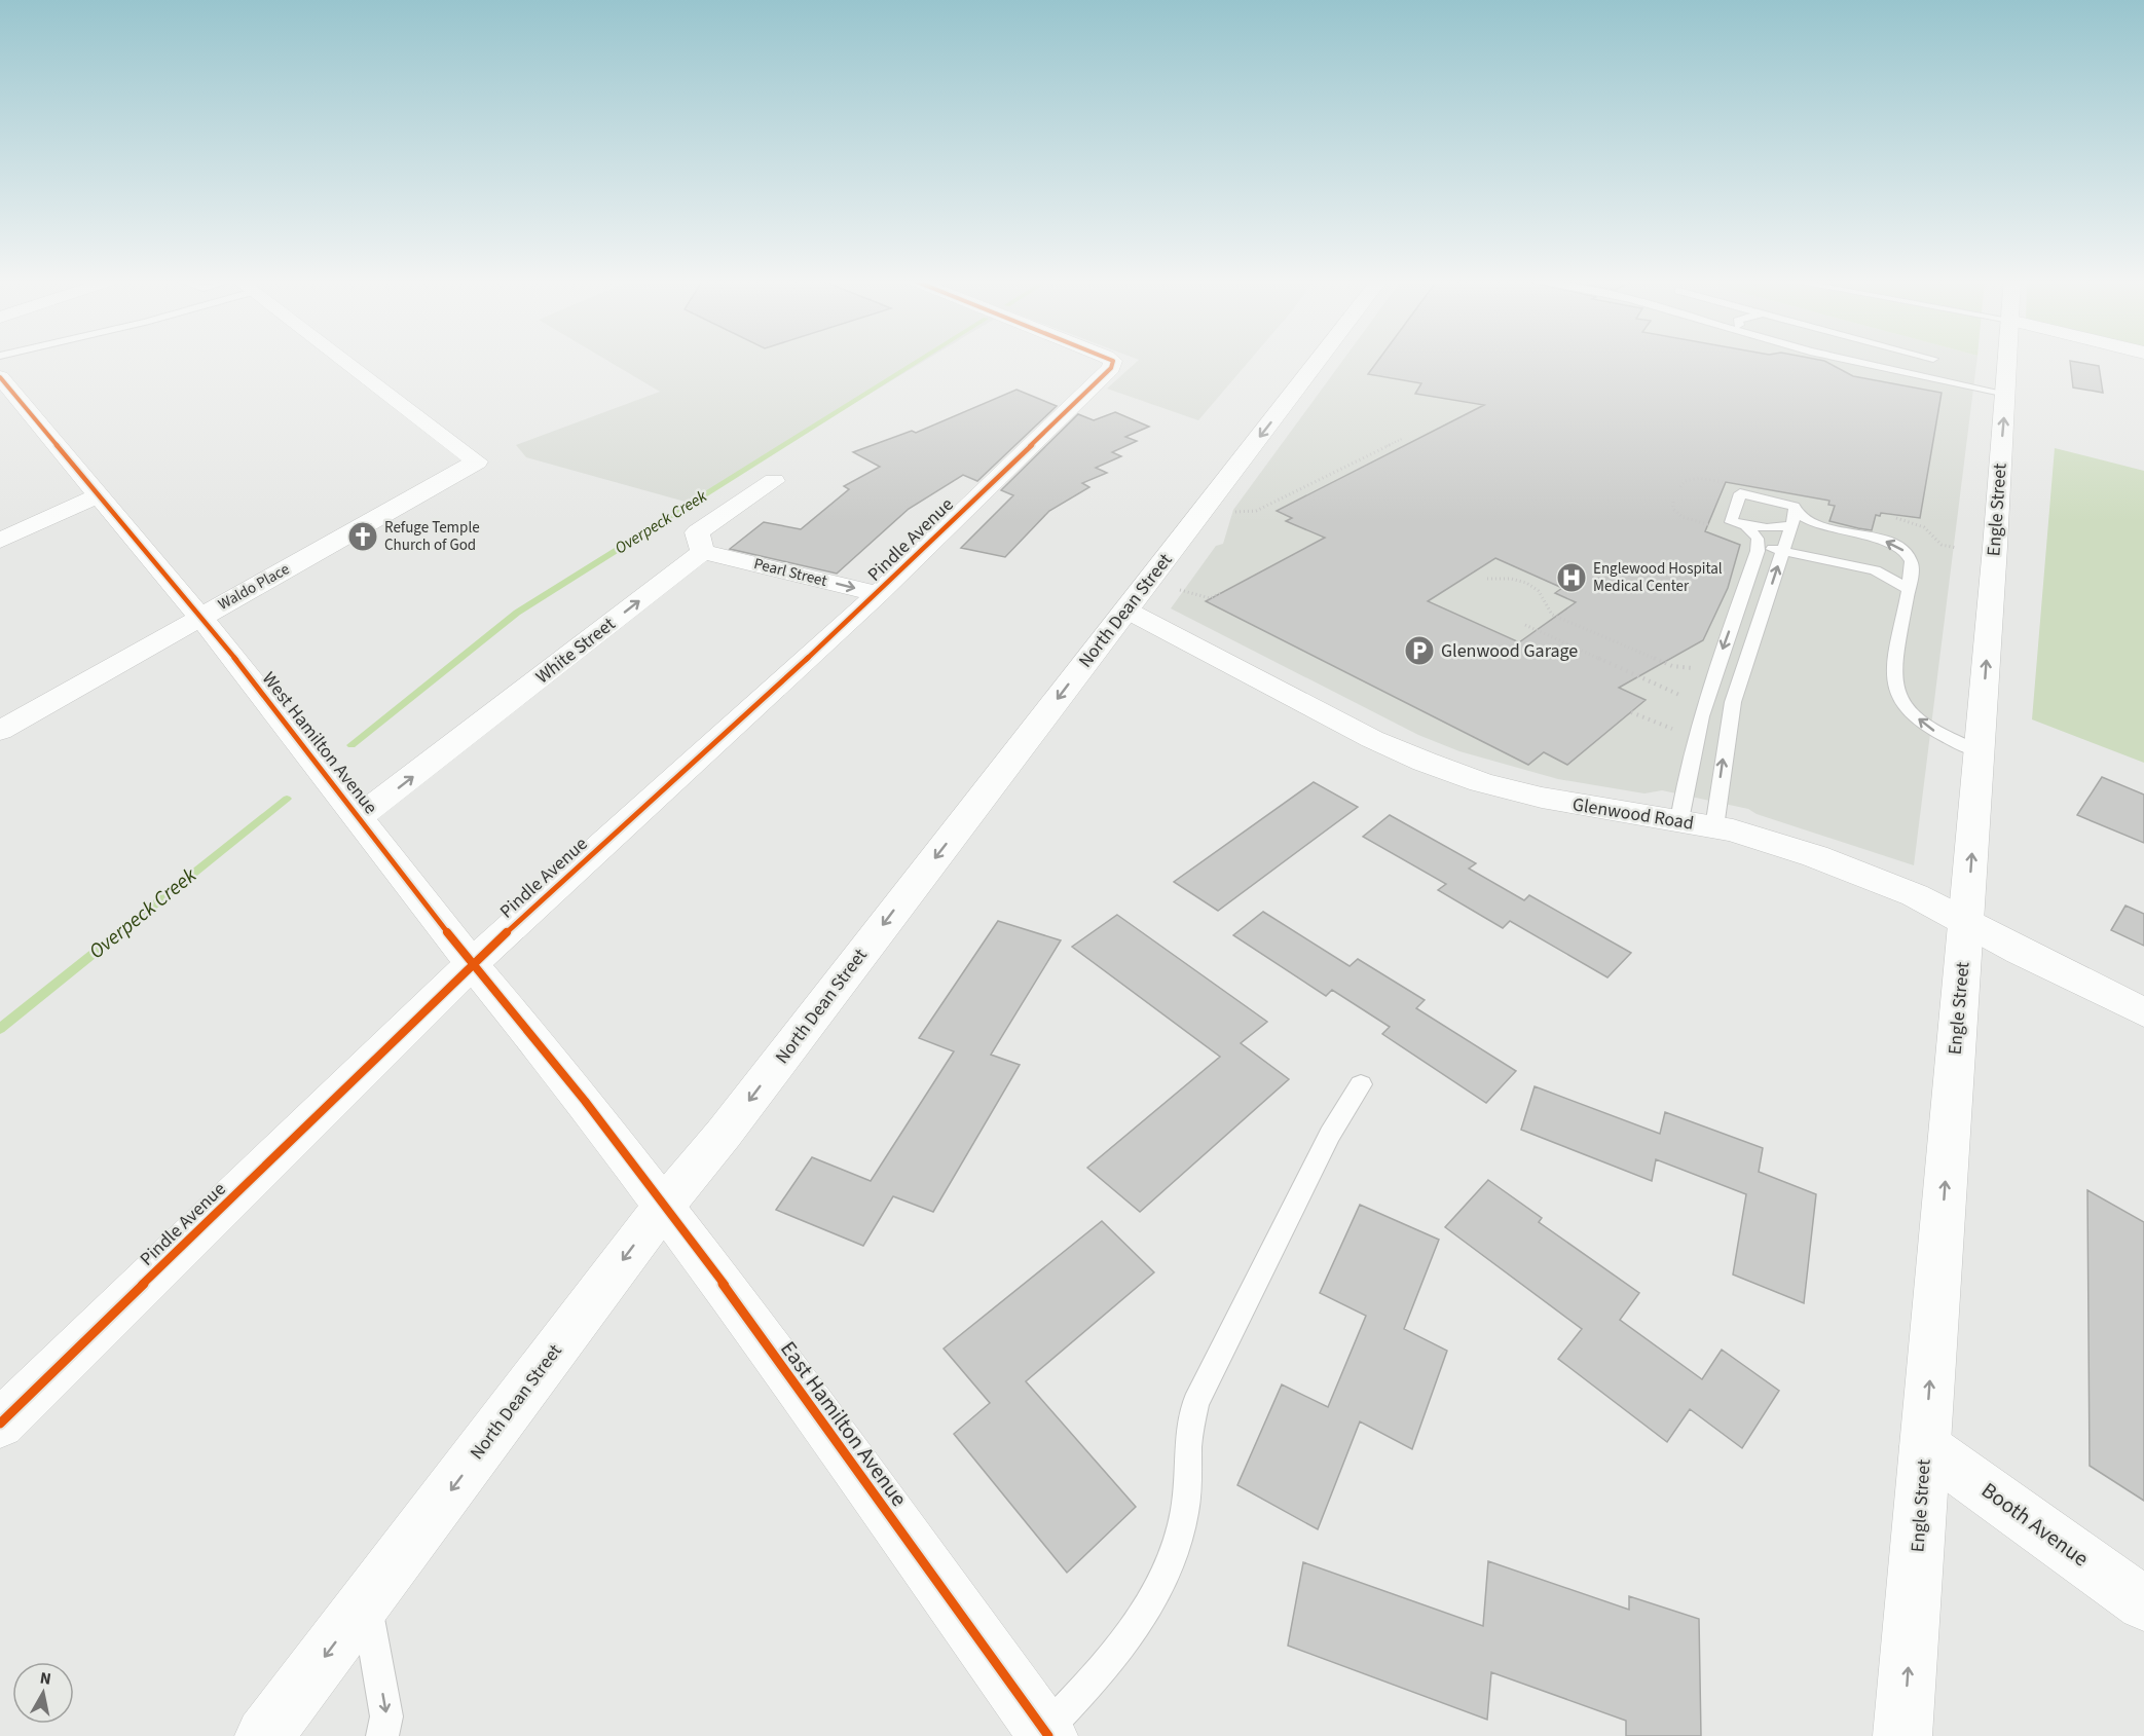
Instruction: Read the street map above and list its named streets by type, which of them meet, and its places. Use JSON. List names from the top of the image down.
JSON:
{
  "streets": {
    "street": [
      "Engle Street",
      "Pindle Avenue",
      "Pearl Street",
      "Waldo Place",
      "North Dean Street",
      "White Street",
      "West Hamilton Avenue",
      "Glenwood Road",
      "East Hamilton Avenue",
      "Booth Avenue"
    ]
  },
  "crossings": [
    ["Engle Street", "Glenwood Road"],
    ["Engle Street", "Booth Avenue"],
    ["Pindle Avenue", "Pearl Street"],
    ["Pindle Avenue", "West Hamilton Avenue"],
    ["Pearl Street", "White Street"],
    ["Waldo Place", "West Hamilton Avenue"],
    ["North Dean Street", "Glenwood Road"],
    ["North Dean Street", "East Hamilton Avenue"],
    ["White Street", "West Hamilton Avenue"],
    ["West Hamilton Avenue", "East Hamilton Avenue"]
  ],
  "one_way": [
    "Engle Street",
    "Pearl Street",
    "North Dean Street",
    "White Street"
  ],
  "water": ["Overpeck Creek"],
  "places": {
    "church": ["Refuge Temple Church of God"],
    "hospital": ["Englewood Hospital Medical Center"],
    "parking": ["Glenwood Garage"]
  },
  "north": "top"
}
